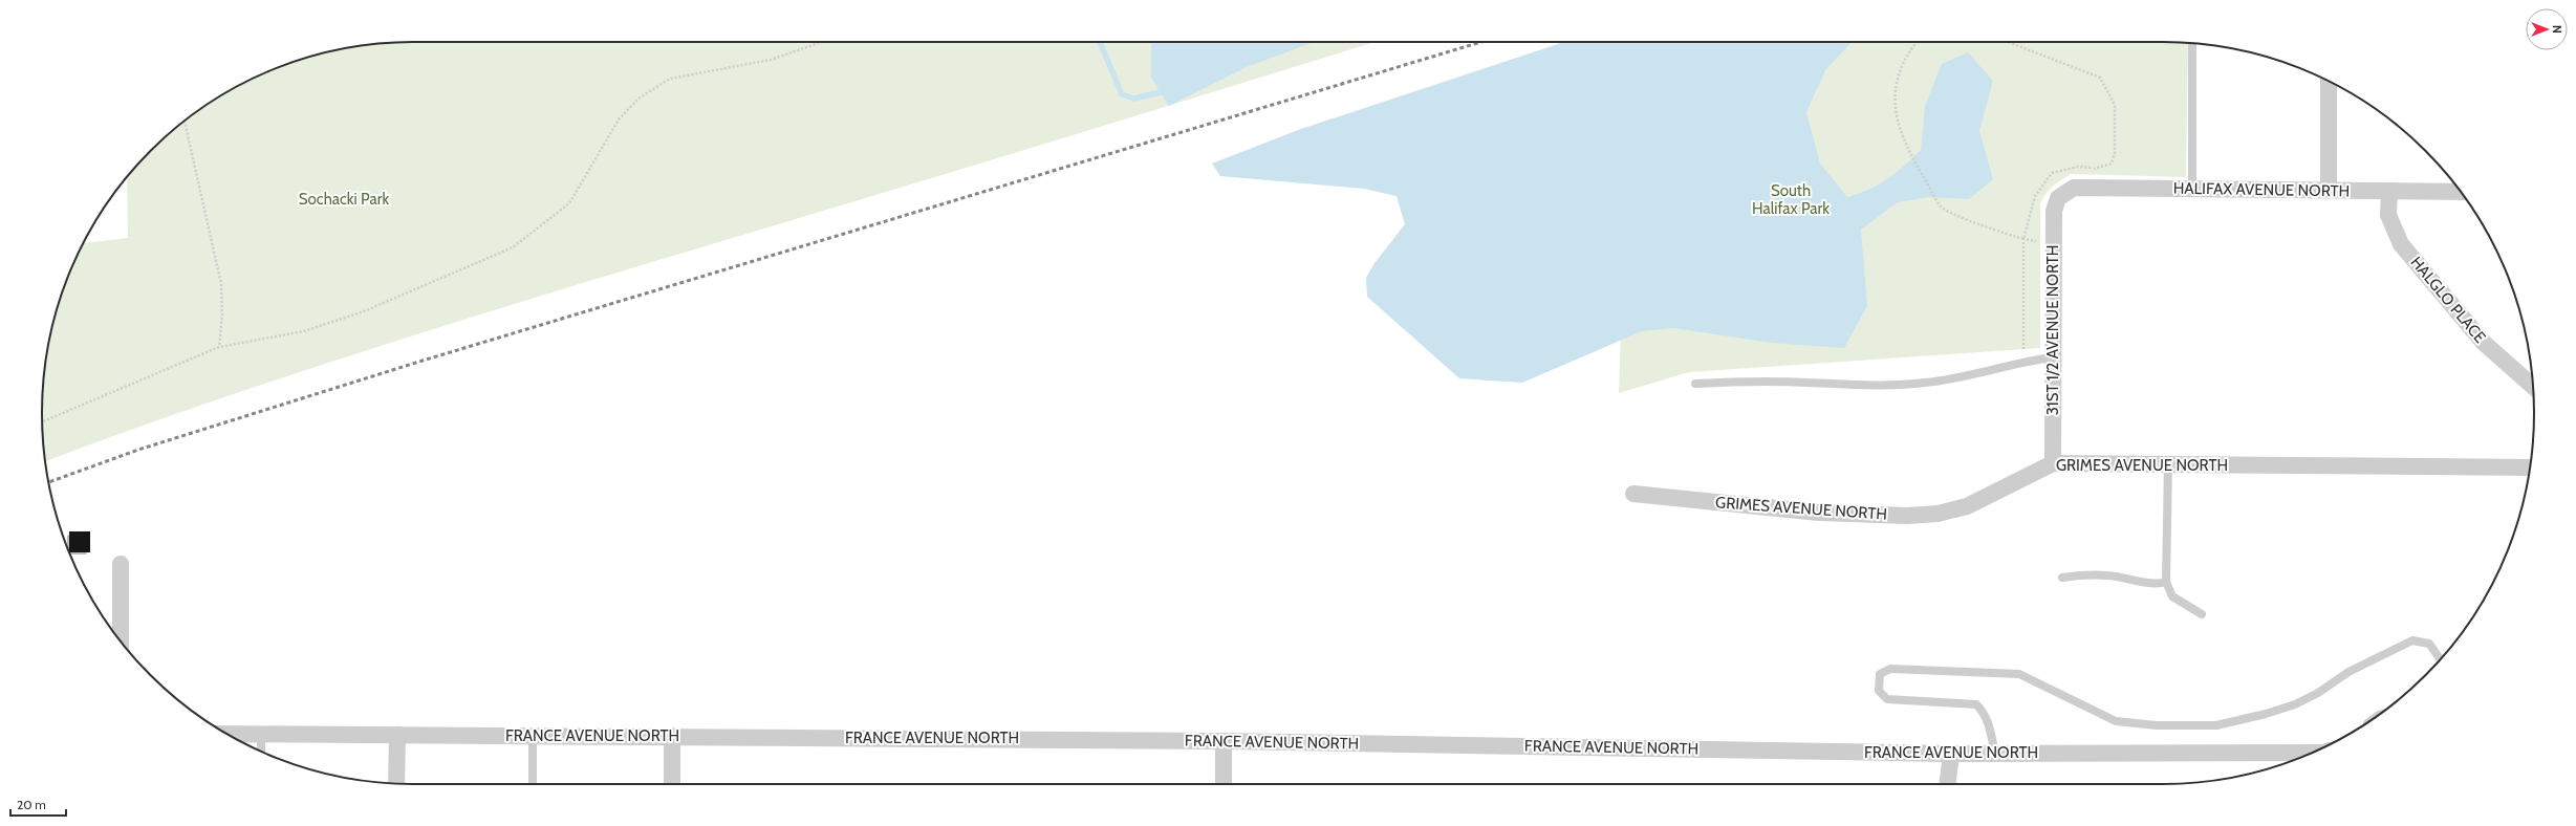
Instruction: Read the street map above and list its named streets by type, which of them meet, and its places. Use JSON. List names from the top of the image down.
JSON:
{
  "streets": {
    "street": [
      "HALIFAX AVENUE NORTH",
      "HALGLO PLACE",
      "31ST 1/2 AVENUE NORTH",
      "GRIMES AVENUE NORTH",
      "FRANCE AVENUE NORTH"
    ]
  },
  "crossings": [
    ["HALIFAX AVENUE NORTH", "HALGLO PLACE"],
    ["HALIFAX AVENUE NORTH", "31ST 1/2 AVENUE NORTH"],
    ["31ST 1/2 AVENUE NORTH", "GRIMES AVENUE NORTH"]
  ],
  "parks": ["South Halifax Park", "Sochacki Park"],
  "scale_bar": "20 m",
  "north": "right"
}
